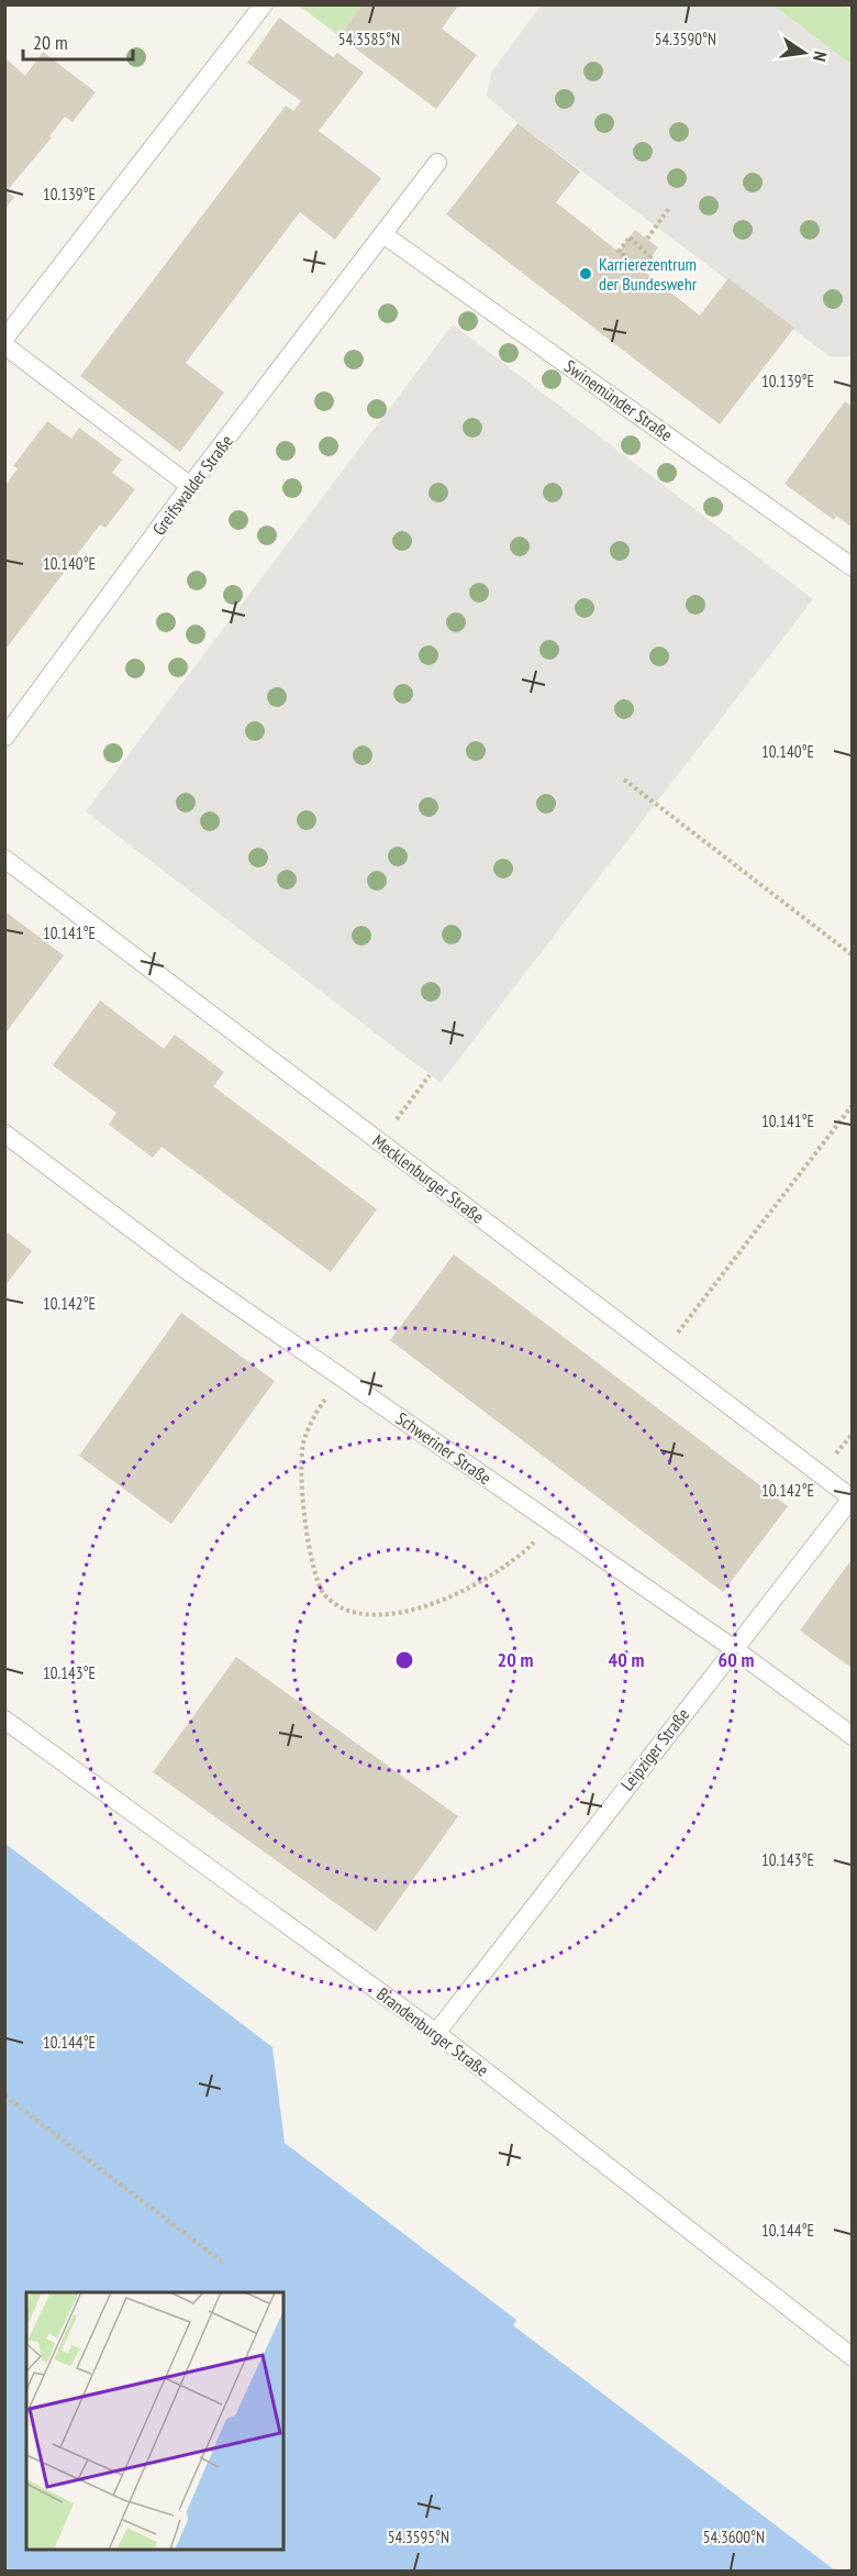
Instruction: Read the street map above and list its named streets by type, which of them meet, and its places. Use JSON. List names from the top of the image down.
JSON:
{
  "streets": {
    "lane": [
      "Swinemünder Straße",
      "Greifswalder Straße",
      "Mecklenburger Straße",
      "Schweriner Straße",
      "Leipziger Straße",
      "Brandenburger Straße"
    ]
  },
  "crossings": [
    ["Swinemünder Straße", "Greifswalder Straße"],
    ["Mecklenburger Straße", "Leipziger Straße"],
    ["Schweriner Straße", "Leipziger Straße"],
    ["Leipziger Straße", "Brandenburger Straße"]
  ],
  "places": ["Karrierezentrum der Bundeswehr"],
  "scale_bar": "20 m",
  "north": "right",
  "coordinates": [
    "54.3585°N",
    "54.3590°N",
    "10.139°E",
    "10.140°E",
    "10.141°E",
    "10.142°E",
    "10.143°E",
    "10.144°E",
    "54.3595°N",
    "54.3600°N"
  ],
  "rings": ["20 m", "40 m", "60 m"]
}
